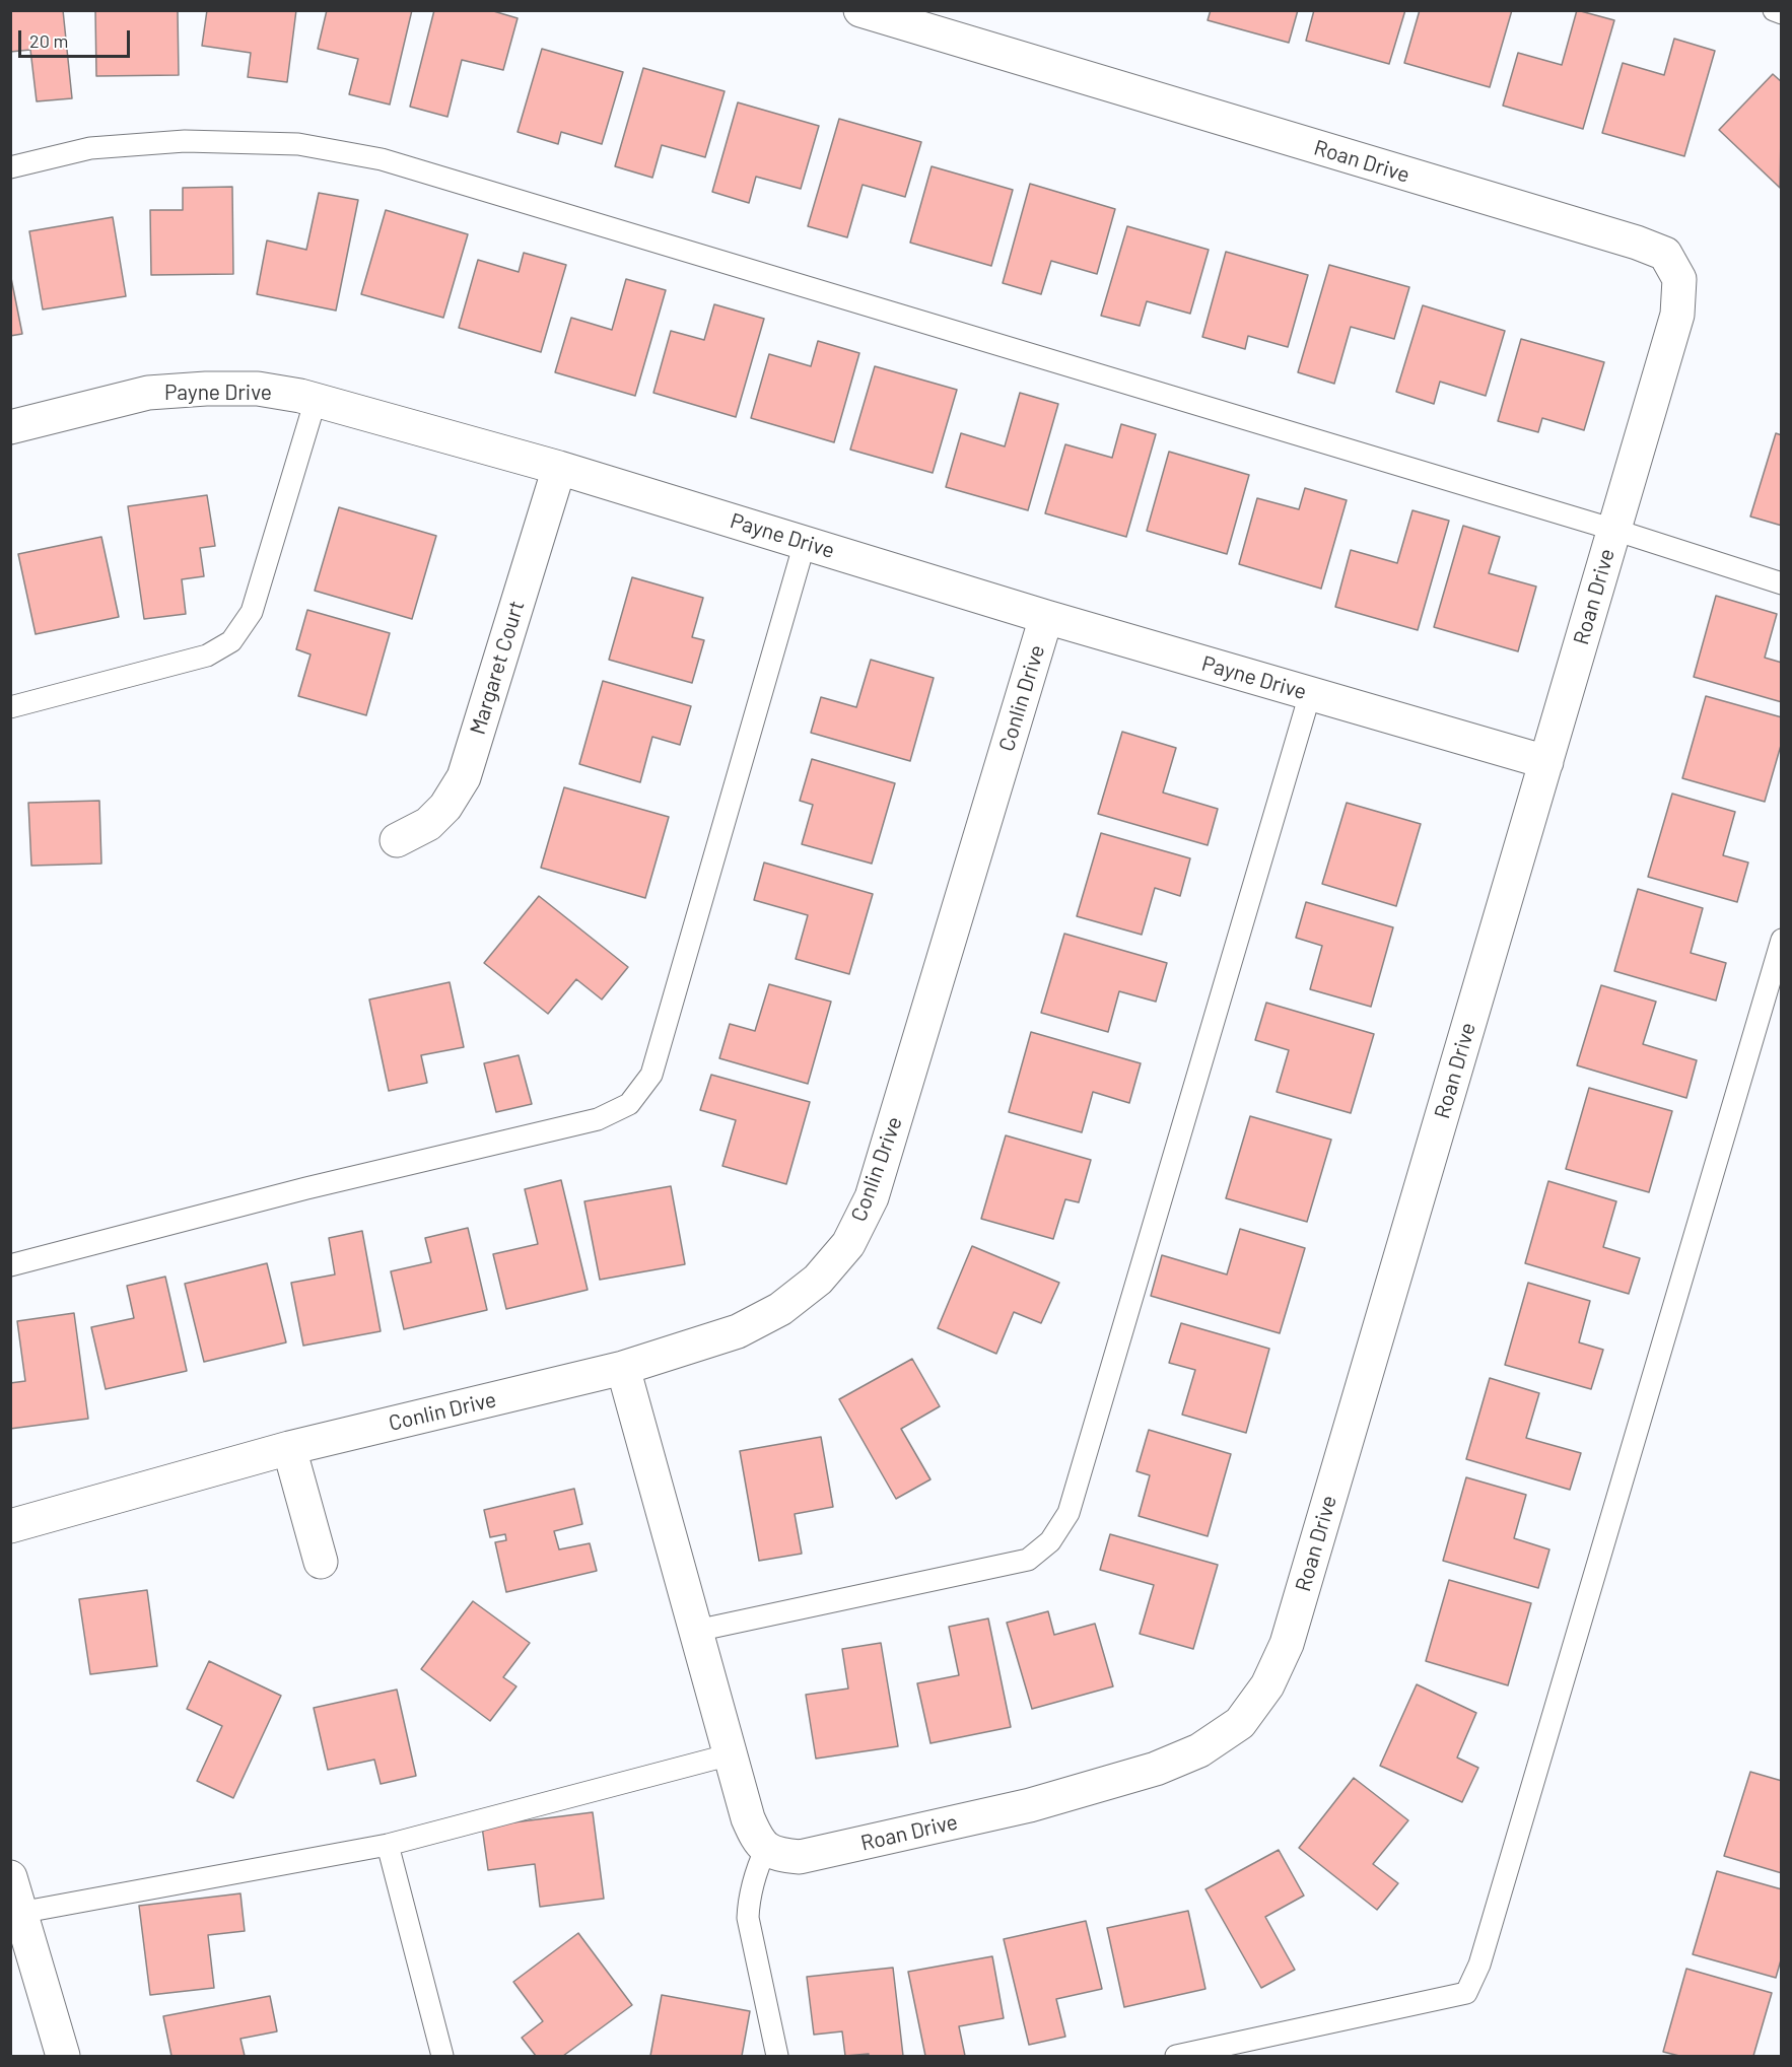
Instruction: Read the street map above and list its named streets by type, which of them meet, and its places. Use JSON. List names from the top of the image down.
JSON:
{
  "streets": {
    "street": [
      "Roan Drive",
      "Payne Drive",
      "Margaret Court",
      "Conlin Drive"
    ]
  },
  "crossings": [
    ["Roan Drive", "Payne Drive"],
    ["Payne Drive", "Margaret Court"],
    ["Payne Drive", "Conlin Drive"]
  ],
  "scale_bar": "20 m"
}
